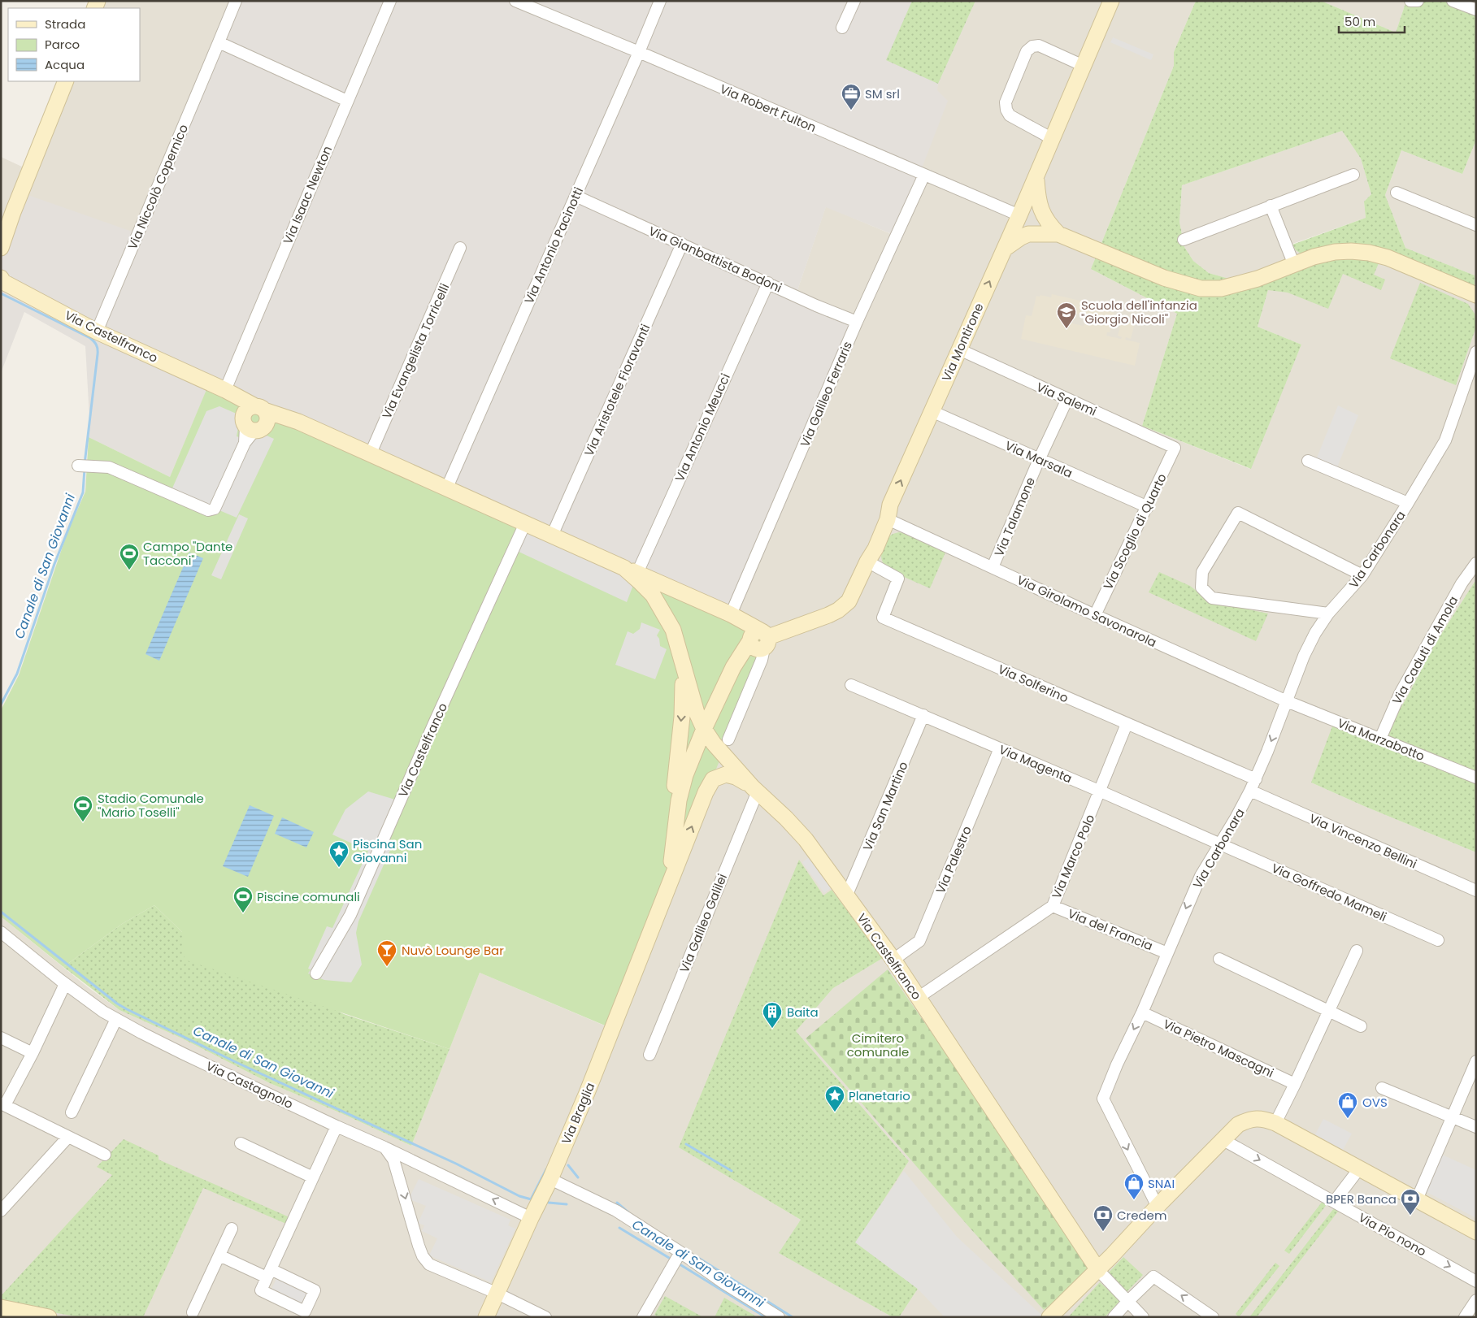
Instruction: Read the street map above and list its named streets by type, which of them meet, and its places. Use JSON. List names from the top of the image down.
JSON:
{
  "streets": {
    "street": [
      "Via Robert Fulton",
      "Via Niccolò Copernico",
      "Via Isaac Newton",
      "Via Antonio Pacinotti",
      "Via Gianbattista Bodoni",
      "Via Castelfranco",
      "Via Montirone",
      "Via Evangelista Torricelli",
      "Via Aristotele Fioravanti",
      "Via Galileo Ferraris",
      "Via Salemi",
      "Via Antonio Meucci",
      "Via Marsala",
      "Via Talamone",
      "Via Scoglio di Quarto",
      "Via Carbonara",
      "Via Girolamo Savonarola",
      "Via Caduti di Amola",
      "Via Solferino",
      "Via Marzabotto",
      "Via Magenta",
      "Via San Martino",
      "Via Vincenzo Bellini",
      "Via Marco Polo",
      "Via Palestro",
      "Via Goffredo Mameli",
      "Via Galileo Galilei",
      "Via del Francia",
      "Via Pietro Mascagni",
      "Via Castagnolo",
      "Via Braglia",
      "Via Pio nono"
    ]
  },
  "crossings": [
    ["Via Robert Fulton", "Via Antonio Pacinotti"],
    ["Via Robert Fulton", "Via Montirone"],
    ["Via Robert Fulton", "Via Galileo Ferraris"],
    ["Via Niccolò Copernico", "Via Castelfranco"],
    ["Via Isaac Newton", "Via Castelfranco"],
    ["Via Antonio Pacinotti", "Via Gianbattista Bodoni"],
    ["Via Antonio Pacinotti", "Via Castelfranco"],
    ["Via Gianbattista Bodoni", "Via Aristotele Fioravanti"],
    ["Via Gianbattista Bodoni", "Via Galileo Ferraris"],
    ["Via Gianbattista Bodoni", "Via Antonio Meucci"],
    ["Via Castelfranco", "Via Montirone"],
    ["Via Castelfranco", "Via Evangelista Torricelli"],
    ["Via Castelfranco", "Via Aristotele Fioravanti"],
    ["Via Castelfranco", "Via Galileo Ferraris"],
    ["Via Castelfranco", "Via Antonio Meucci"],
    ["Via Castelfranco", "Via San Martino"],
    ["Via Castelfranco", "Via Marco Polo"],
    ["Via Castelfranco", "Via Palestro"],
    ["Via Castelfranco", "Via Galileo Galilei"],
    ["Via Castelfranco", "Via Braglia"],
    ["Via Montirone", "Via Salemi"],
    ["Via Montirone", "Via Marsala"],
    ["Via Montirone", "Via Girolamo Savonarola"],
    ["Via Montirone", "Via Solferino"],
    ["Via Montirone", "Via Braglia"],
    ["Via Salemi", "Via Talamone"],
    ["Via Salemi", "Via Scoglio di Quarto"],
    ["Via Marsala", "Via Talamone"],
    ["Via Marsala", "Via Scoglio di Quarto"],
    ["Via Talamone", "Via Girolamo Savonarola"],
    ["Via Scoglio di Quarto", "Via Girolamo Savonarola"],
    ["Via Carbonara", "Via Girolamo Savonarola"],
    ["Via Carbonara", "Via Solferino"],
    ["Via Carbonara", "Via Marzabotto"],
    ["Via Carbonara", "Via Magenta"],
    ["Via Carbonara", "Via Vincenzo Bellini"],
    ["Via Carbonara", "Via Goffredo Mameli"],
    ["Via Carbonara", "Via del Francia"],
    ["Via Carbonara", "Via Pietro Mascagni"],
    ["Via Girolamo Savonarola", "Via Marzabotto"],
    ["Via Caduti di Amola", "Via Marzabotto"],
    ["Via Solferino", "Via Marco Polo"],
    ["Via Magenta", "Via San Martino"],
    ["Via Magenta", "Via Marco Polo"],
    ["Via Magenta", "Via Palestro"],
    ["Via Magenta", "Via Goffredo Mameli"],
    ["Via Marco Polo", "Via del Francia"],
    ["Via Galileo Galilei", "Via Braglia"],
    ["Via Castagnolo", "Via Braglia"]
  ],
  "one_way": ["Via Carbonara"],
  "water": ["Canale di San Giovanni"],
  "parks": ["Cimitero comunale"],
  "places": {
    "office": ["SM srl"],
    "school or university": ["Scuola dell'infanzia \"Giorgio Nicoli\""],
    "sports": ["Campo \"Dante Tacconi\"", "Stadio Comunale \"Mario Toselli\"", "Piscine comunali"],
    "place": ["Piscina San Giovanni", "Planetario"],
    "bar": ["Nuvò Lounge Bar"],
    "building": ["Baita"],
    "shop": ["OVS", "SNAI"],
    "bank": ["BPER Banca", "Credem"]
  },
  "legend": ["Strada", "Parco", "Acqua"],
  "scale_bar": "50 m"
}
